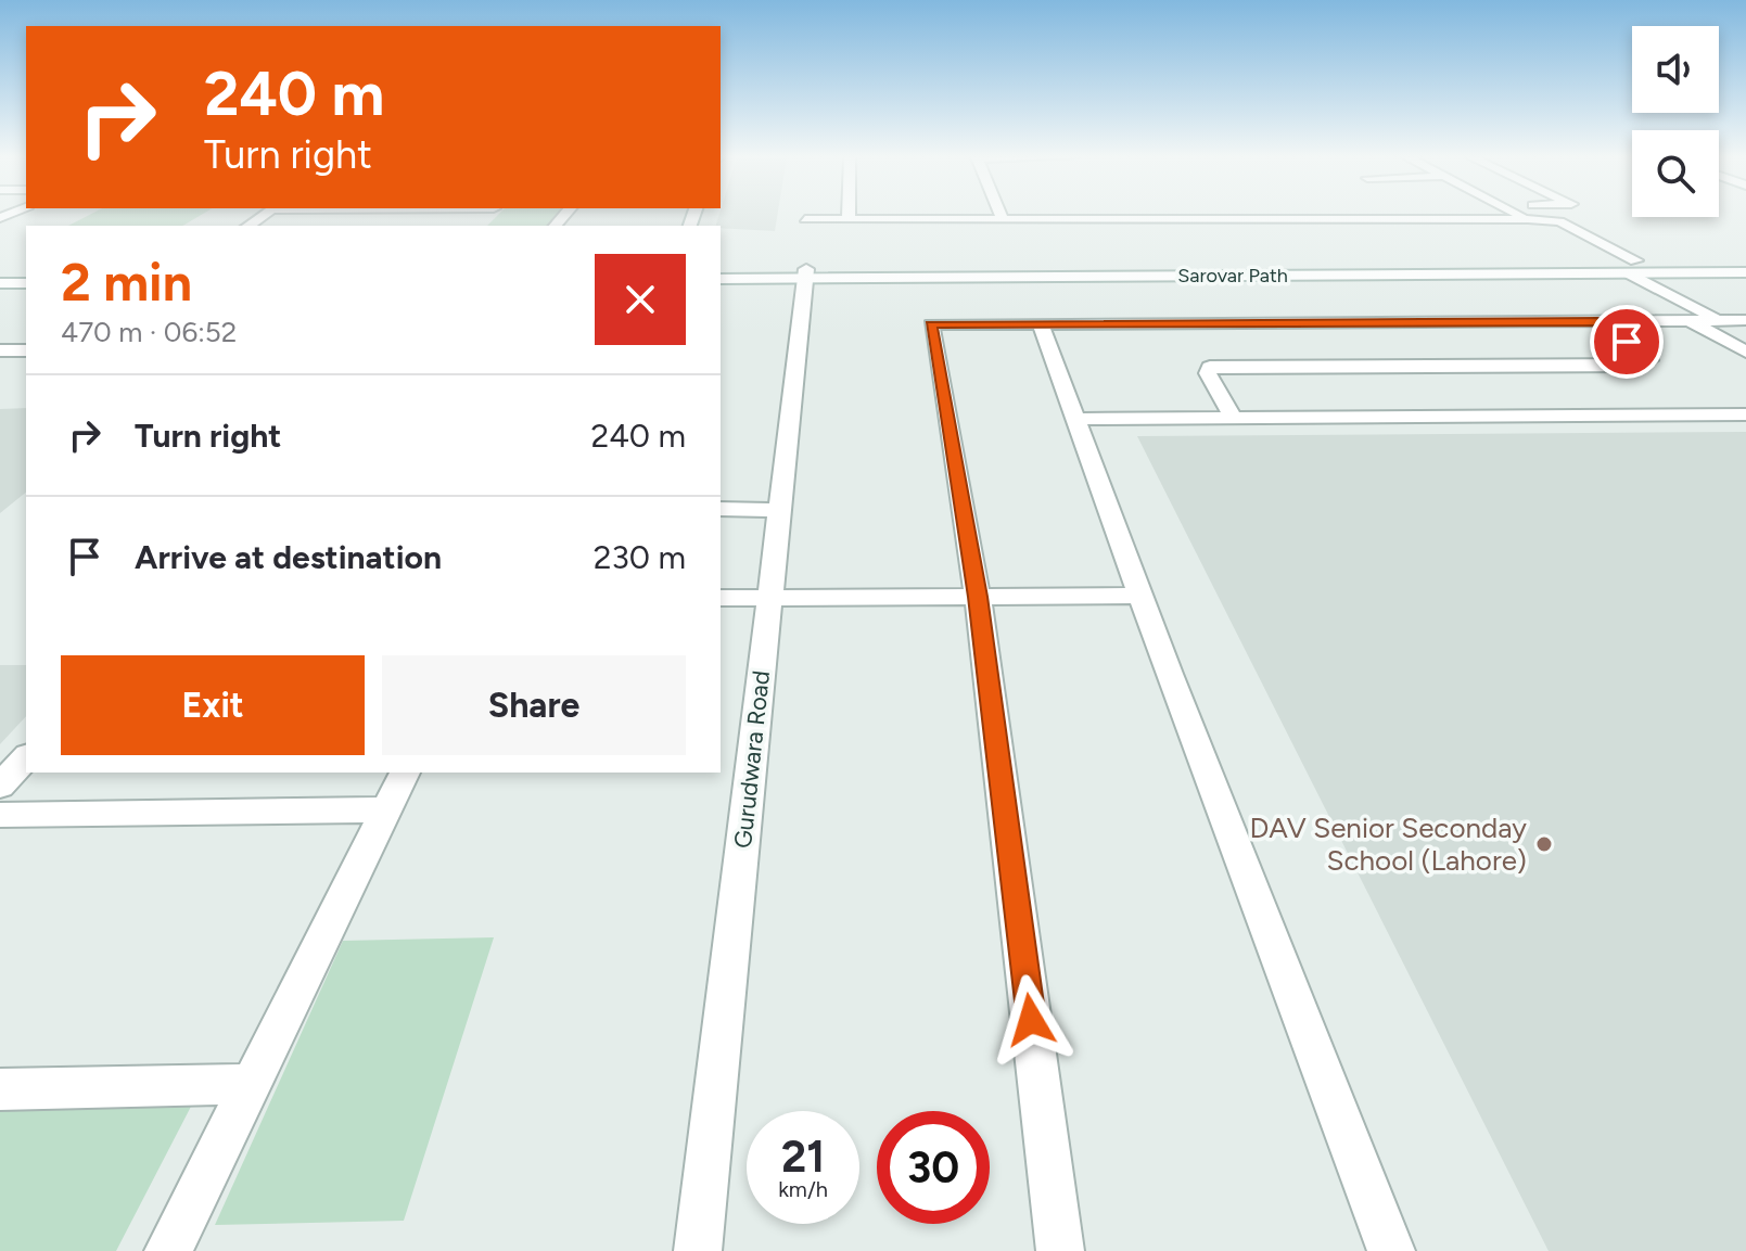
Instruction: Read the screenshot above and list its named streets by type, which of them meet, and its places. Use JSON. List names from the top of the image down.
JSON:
{
  "streets": {
    "street": ["Sarovar Path", "Gurudwara Road"]
  },
  "crossings": [
    ["Sarovar Path", "Gurudwara Road"]
  ],
  "places": ["DAV Senior Seconday School (Lahore)"],
  "page": {
    "turn": ["240 m", "Turn right"],
    "heading": ["2 min", "470 m · 06:52"],
    "list": [
      {
        "name": "Turn right",
        "value": "240 m"
      },
      {
        "name": "Arrive at destination",
        "value": "230 m"
      }
    ],
    "buttons": ["Exit", "Share"],
    "speed": "21 km/h",
    "limit": "30"
  }
}
